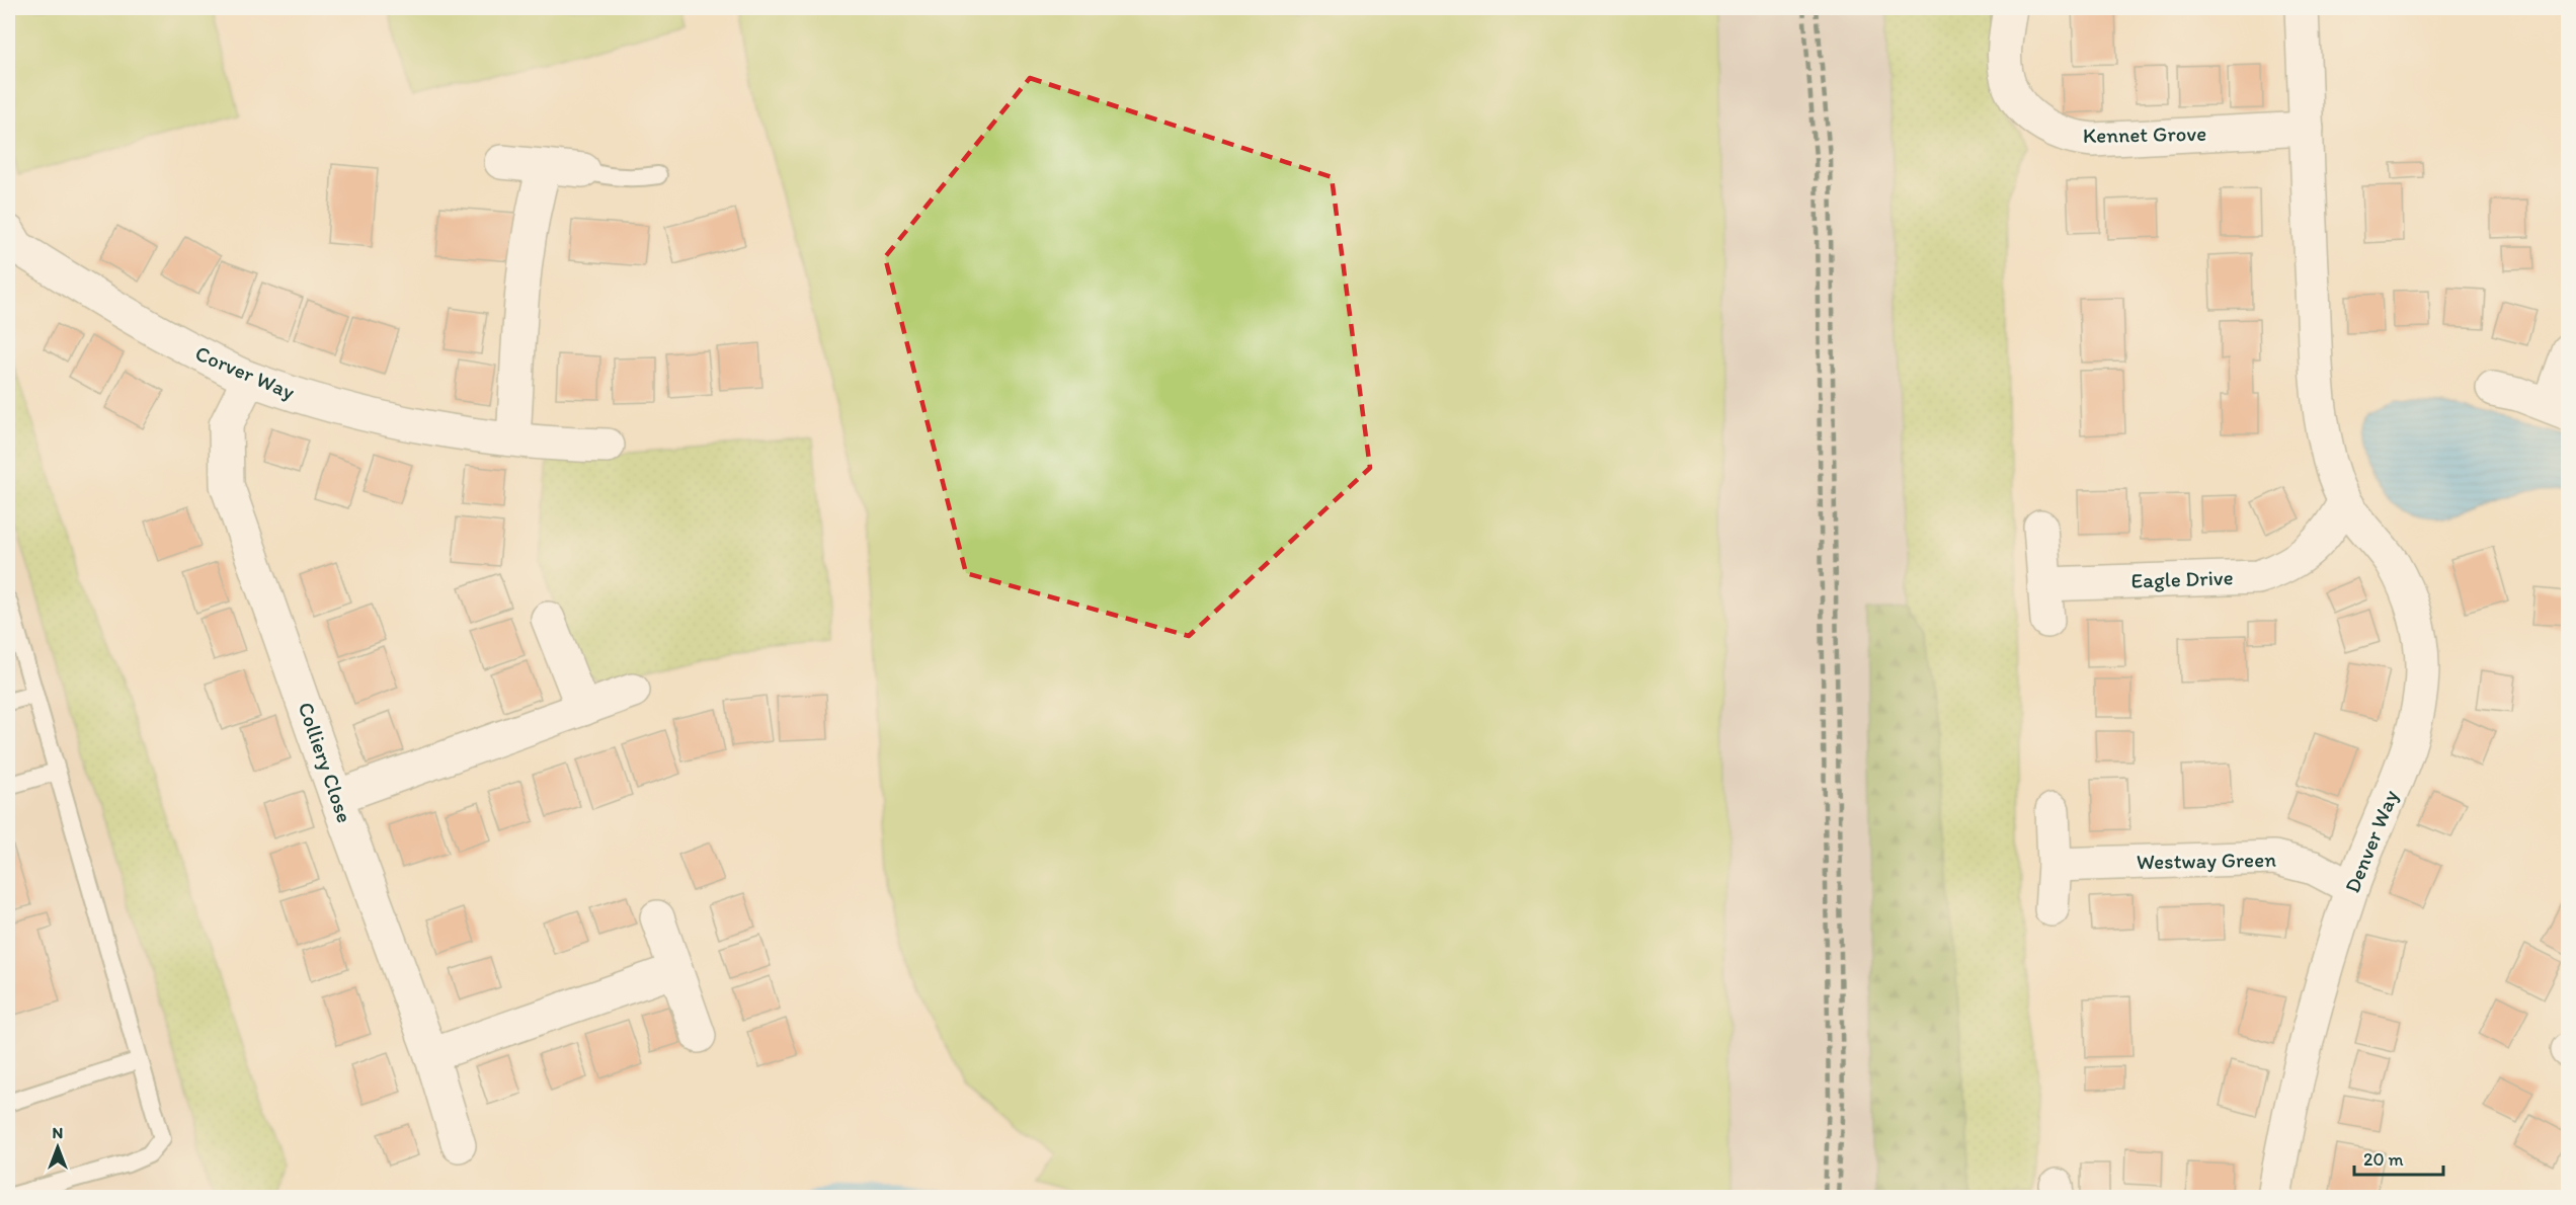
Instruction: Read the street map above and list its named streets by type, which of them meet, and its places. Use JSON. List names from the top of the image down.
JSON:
{
  "streets": {
    "street": [
      "Kennet Grove",
      "Corver Way",
      "Eagle Drive",
      "Colliery Close",
      "Denver Way",
      "Westway Green"
    ]
  },
  "crossings": [
    ["Kennet Grove", "Denver Way"],
    ["Corver Way", "Colliery Close"],
    ["Eagle Drive", "Denver Way"],
    ["Denver Way", "Westway Green"]
  ],
  "scale_bar": "20 m",
  "north": "top"
}
